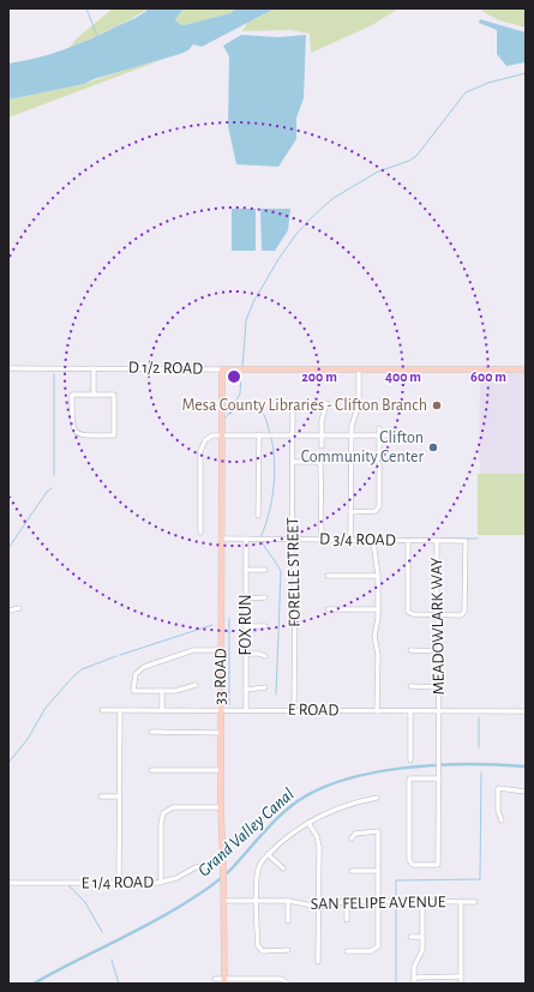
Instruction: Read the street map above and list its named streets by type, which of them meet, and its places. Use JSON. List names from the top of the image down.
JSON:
{
  "streets": {
    "main road": ["D 1/2 ROAD", "33 ROAD"],
    "street": [
      "D 3/4 ROAD",
      "FORELLE STREET",
      "FOX RUN",
      "MEADOWLARK WAY",
      "E ROAD",
      "E 1/4 ROAD",
      "SAN FELIPE AVENUE"
    ]
  },
  "crossings": [
    ["D 1/2 ROAD", "33 ROAD"],
    ["D 3/4 ROAD", "FORELLE STREET"],
    ["D 3/4 ROAD", "FOX RUN"],
    ["D 3/4 ROAD", "MEADOWLARK WAY"],
    ["D 3/4 ROAD", "33 ROAD"],
    ["FORELLE STREET", "E ROAD"],
    ["FOX RUN", "E ROAD"],
    ["MEADOWLARK WAY", "E ROAD"],
    ["33 ROAD", "E ROAD"],
    ["33 ROAD", "E 1/4 ROAD"],
    ["33 ROAD", "SAN FELIPE AVENUE"]
  ],
  "water": ["Grand Valley Canal"],
  "places": ["Mesa County Libraries - Clifton Branch", "Clifton Community Center"],
  "rings": ["200 m", "400 m", "600 m"]
}
